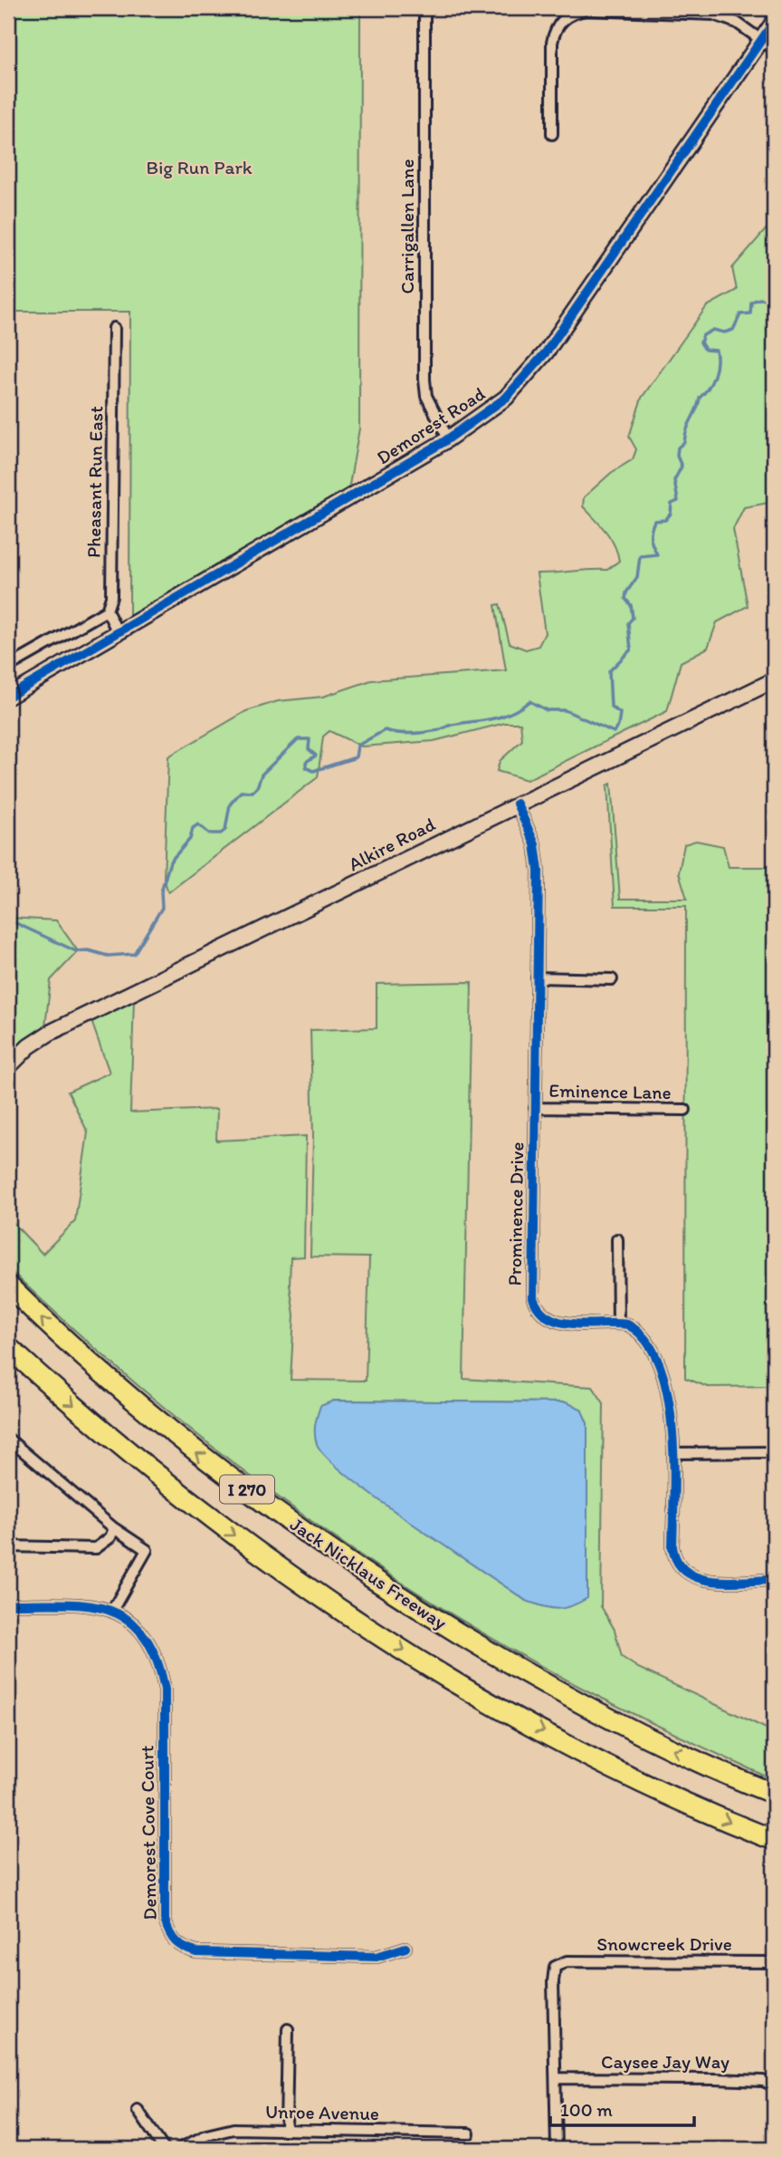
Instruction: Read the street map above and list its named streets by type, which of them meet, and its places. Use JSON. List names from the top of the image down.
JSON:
{
  "streets": {
    "highway": ["I 270", "Jack Nicklaus Freeway"],
    "street": [
      "Carrigallen Lane",
      "Demorest Road",
      "Pheasant Run East",
      "Alkire Road",
      "Eminence Lane",
      "Prominence Drive",
      "Demorest Cove Court",
      "Snowcreek Drive",
      "Caysee Jay Way",
      "Unroe Avenue"
    ]
  },
  "crossings": [
    ["Carrigallen Lane", "Demorest Road"],
    ["Alkire Road", "Prominence Drive"],
    ["Eminence Lane", "Prominence Drive"],
    ["Snowcreek Drive", "Caysee Jay Way"]
  ],
  "parks": ["Big Run Park"],
  "scale_bar": "100 m"
}
